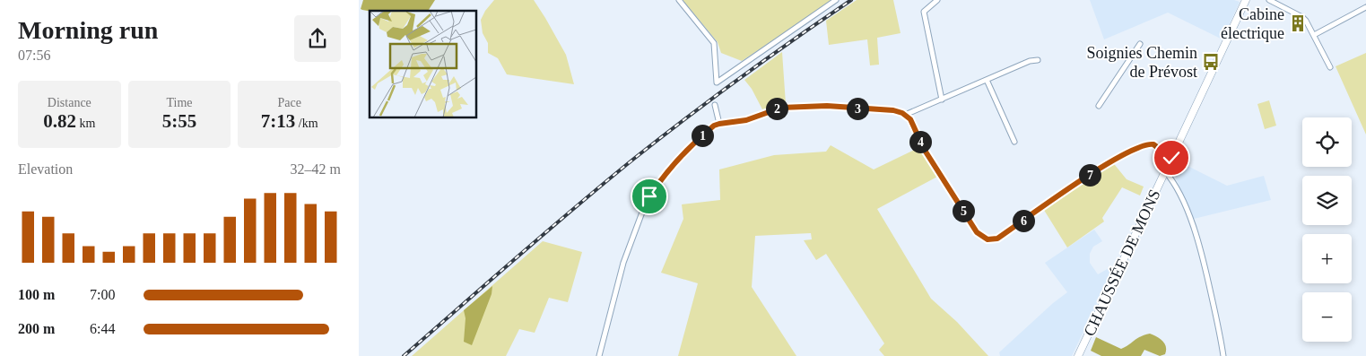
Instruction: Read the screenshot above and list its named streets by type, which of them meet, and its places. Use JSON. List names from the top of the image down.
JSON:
{
  "streets": {
    "main road": ["CHAUSSÉE DE MONS"]
  },
  "places": {
    "building": ["Cabine électrique"],
    "bus stop": ["Soignies Chemin de Prévost"]
  },
  "page": {
    "heading": ["Morning run", "07:56"],
    "stats": [
      ["Distance", "0.82 km"],
      ["Time", "5:55"],
      ["Pace", "7:13 /km"]
    ],
    "pins": [
      "2",
      "3",
      "1",
      "4",
      "7",
      "5",
      "6"
    ],
    "map_buttons": ["+", "−"],
    "chart": ["Elevation", "32–42 m"],
    "list": [
      {
        "name": "100 m",
        "note": "7:00"
      },
      {
        "name": "200 m",
        "note": "6:44"
      }
    ]
  }
}
